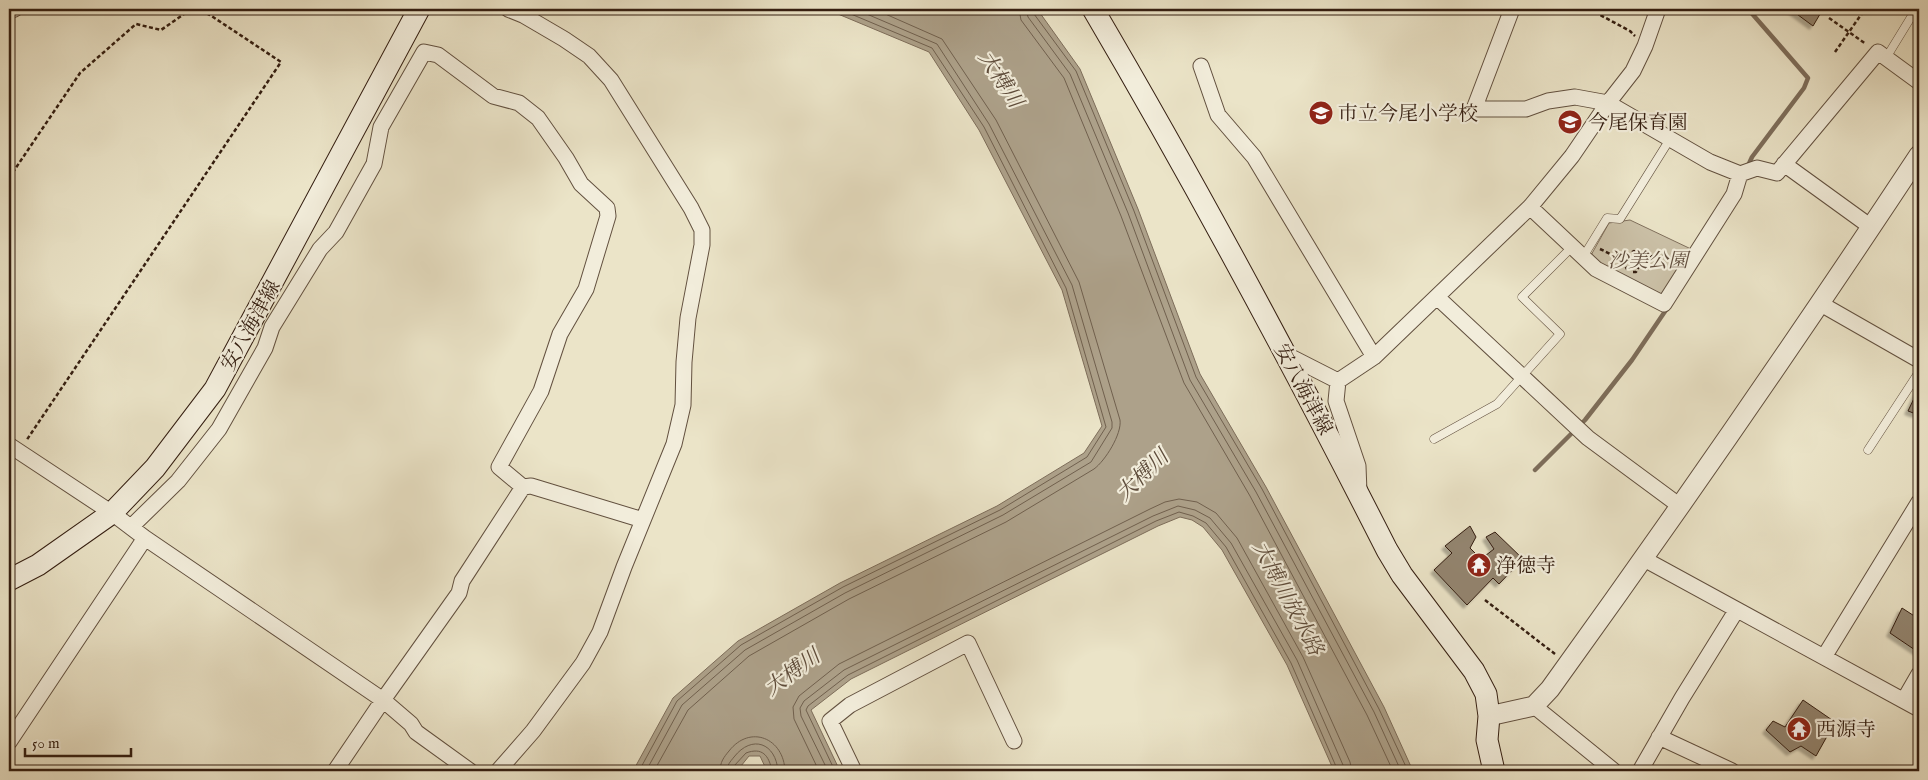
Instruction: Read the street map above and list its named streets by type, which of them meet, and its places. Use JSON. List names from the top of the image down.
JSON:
{
  "streets": {
    "main road": ["安八海津線"]
  },
  "water": ["大榑川", "大博川放水路"],
  "parks": ["沙美公園"],
  "places": {
    "school or university": ["市立今尾小学校", "今尾保育園"],
    "temple": ["浄徳寺", "西源寺"]
  },
  "scale_bar": "50 m"
}
